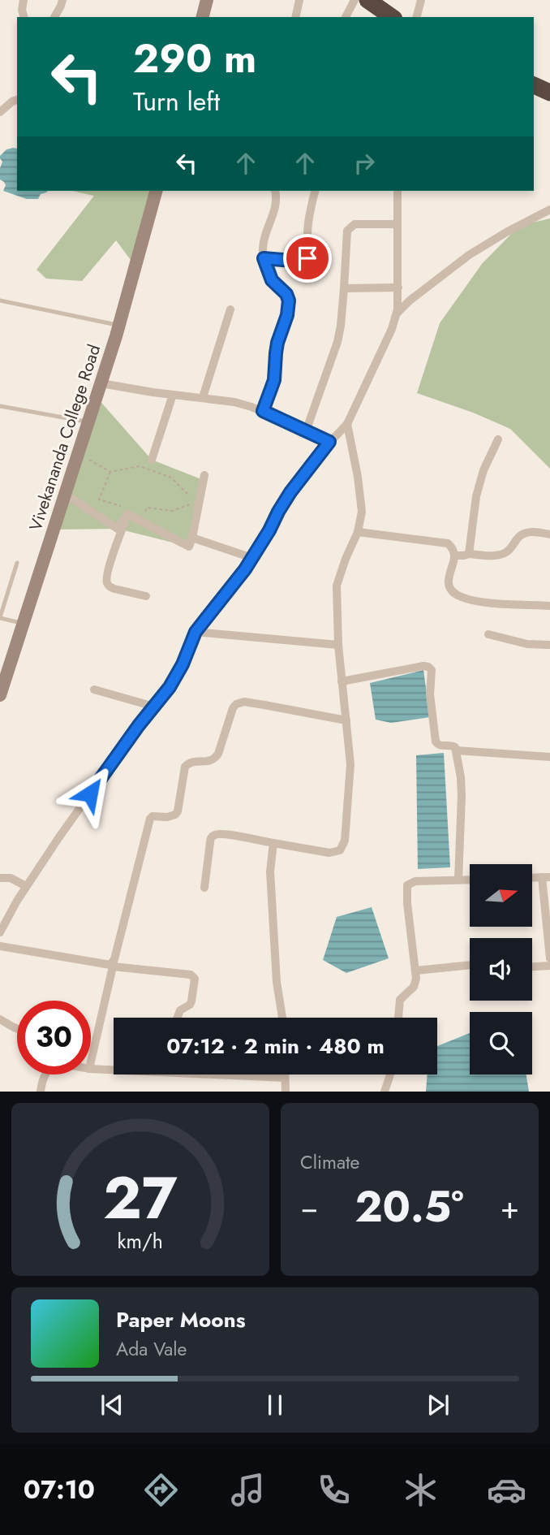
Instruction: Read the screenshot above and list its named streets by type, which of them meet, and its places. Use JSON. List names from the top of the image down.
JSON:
{
  "streets": {
    "street": ["Vivekananda College Road"]
  },
  "north": "right",
  "page": {
    "turn": ["290 m", "Turn left"],
    "limit": "30",
    "trip": "07:12 · 2 min · 480 m",
    "tile": "Climate",
    "heat": ["−", "20.5°", "+"],
    "song": ["Paper Moons", "Ada Vale"],
    "tabs": "07:10",
    "gauge": ["27", "km/h"]
  }
}
